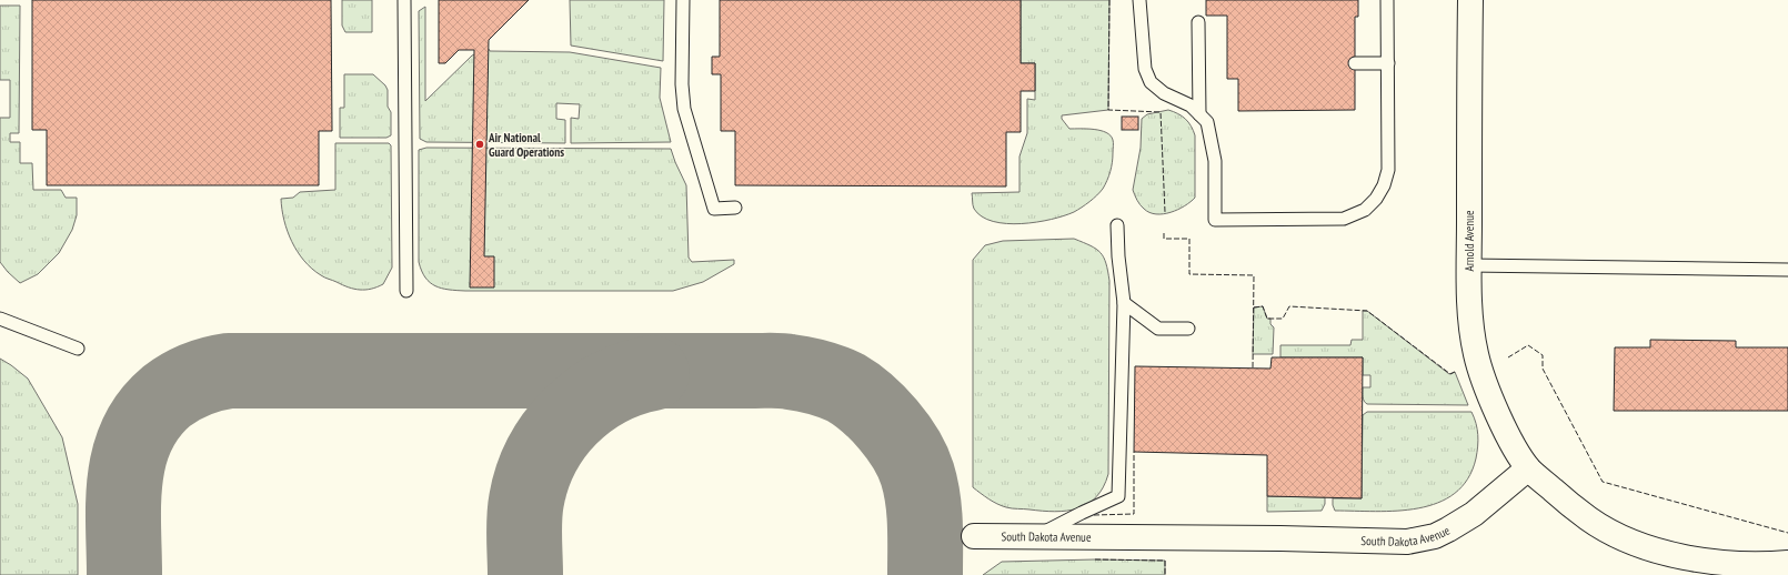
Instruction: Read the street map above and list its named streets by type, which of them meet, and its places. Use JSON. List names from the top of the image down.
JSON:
{
  "streets": {
    "street": ["Arnold Avenue", "South Dakota Avenue"]
  },
  "crossings": [
    ["Arnold Avenue", "South Dakota Avenue"]
  ],
  "places": ["Air National Guard Operations"]
}
